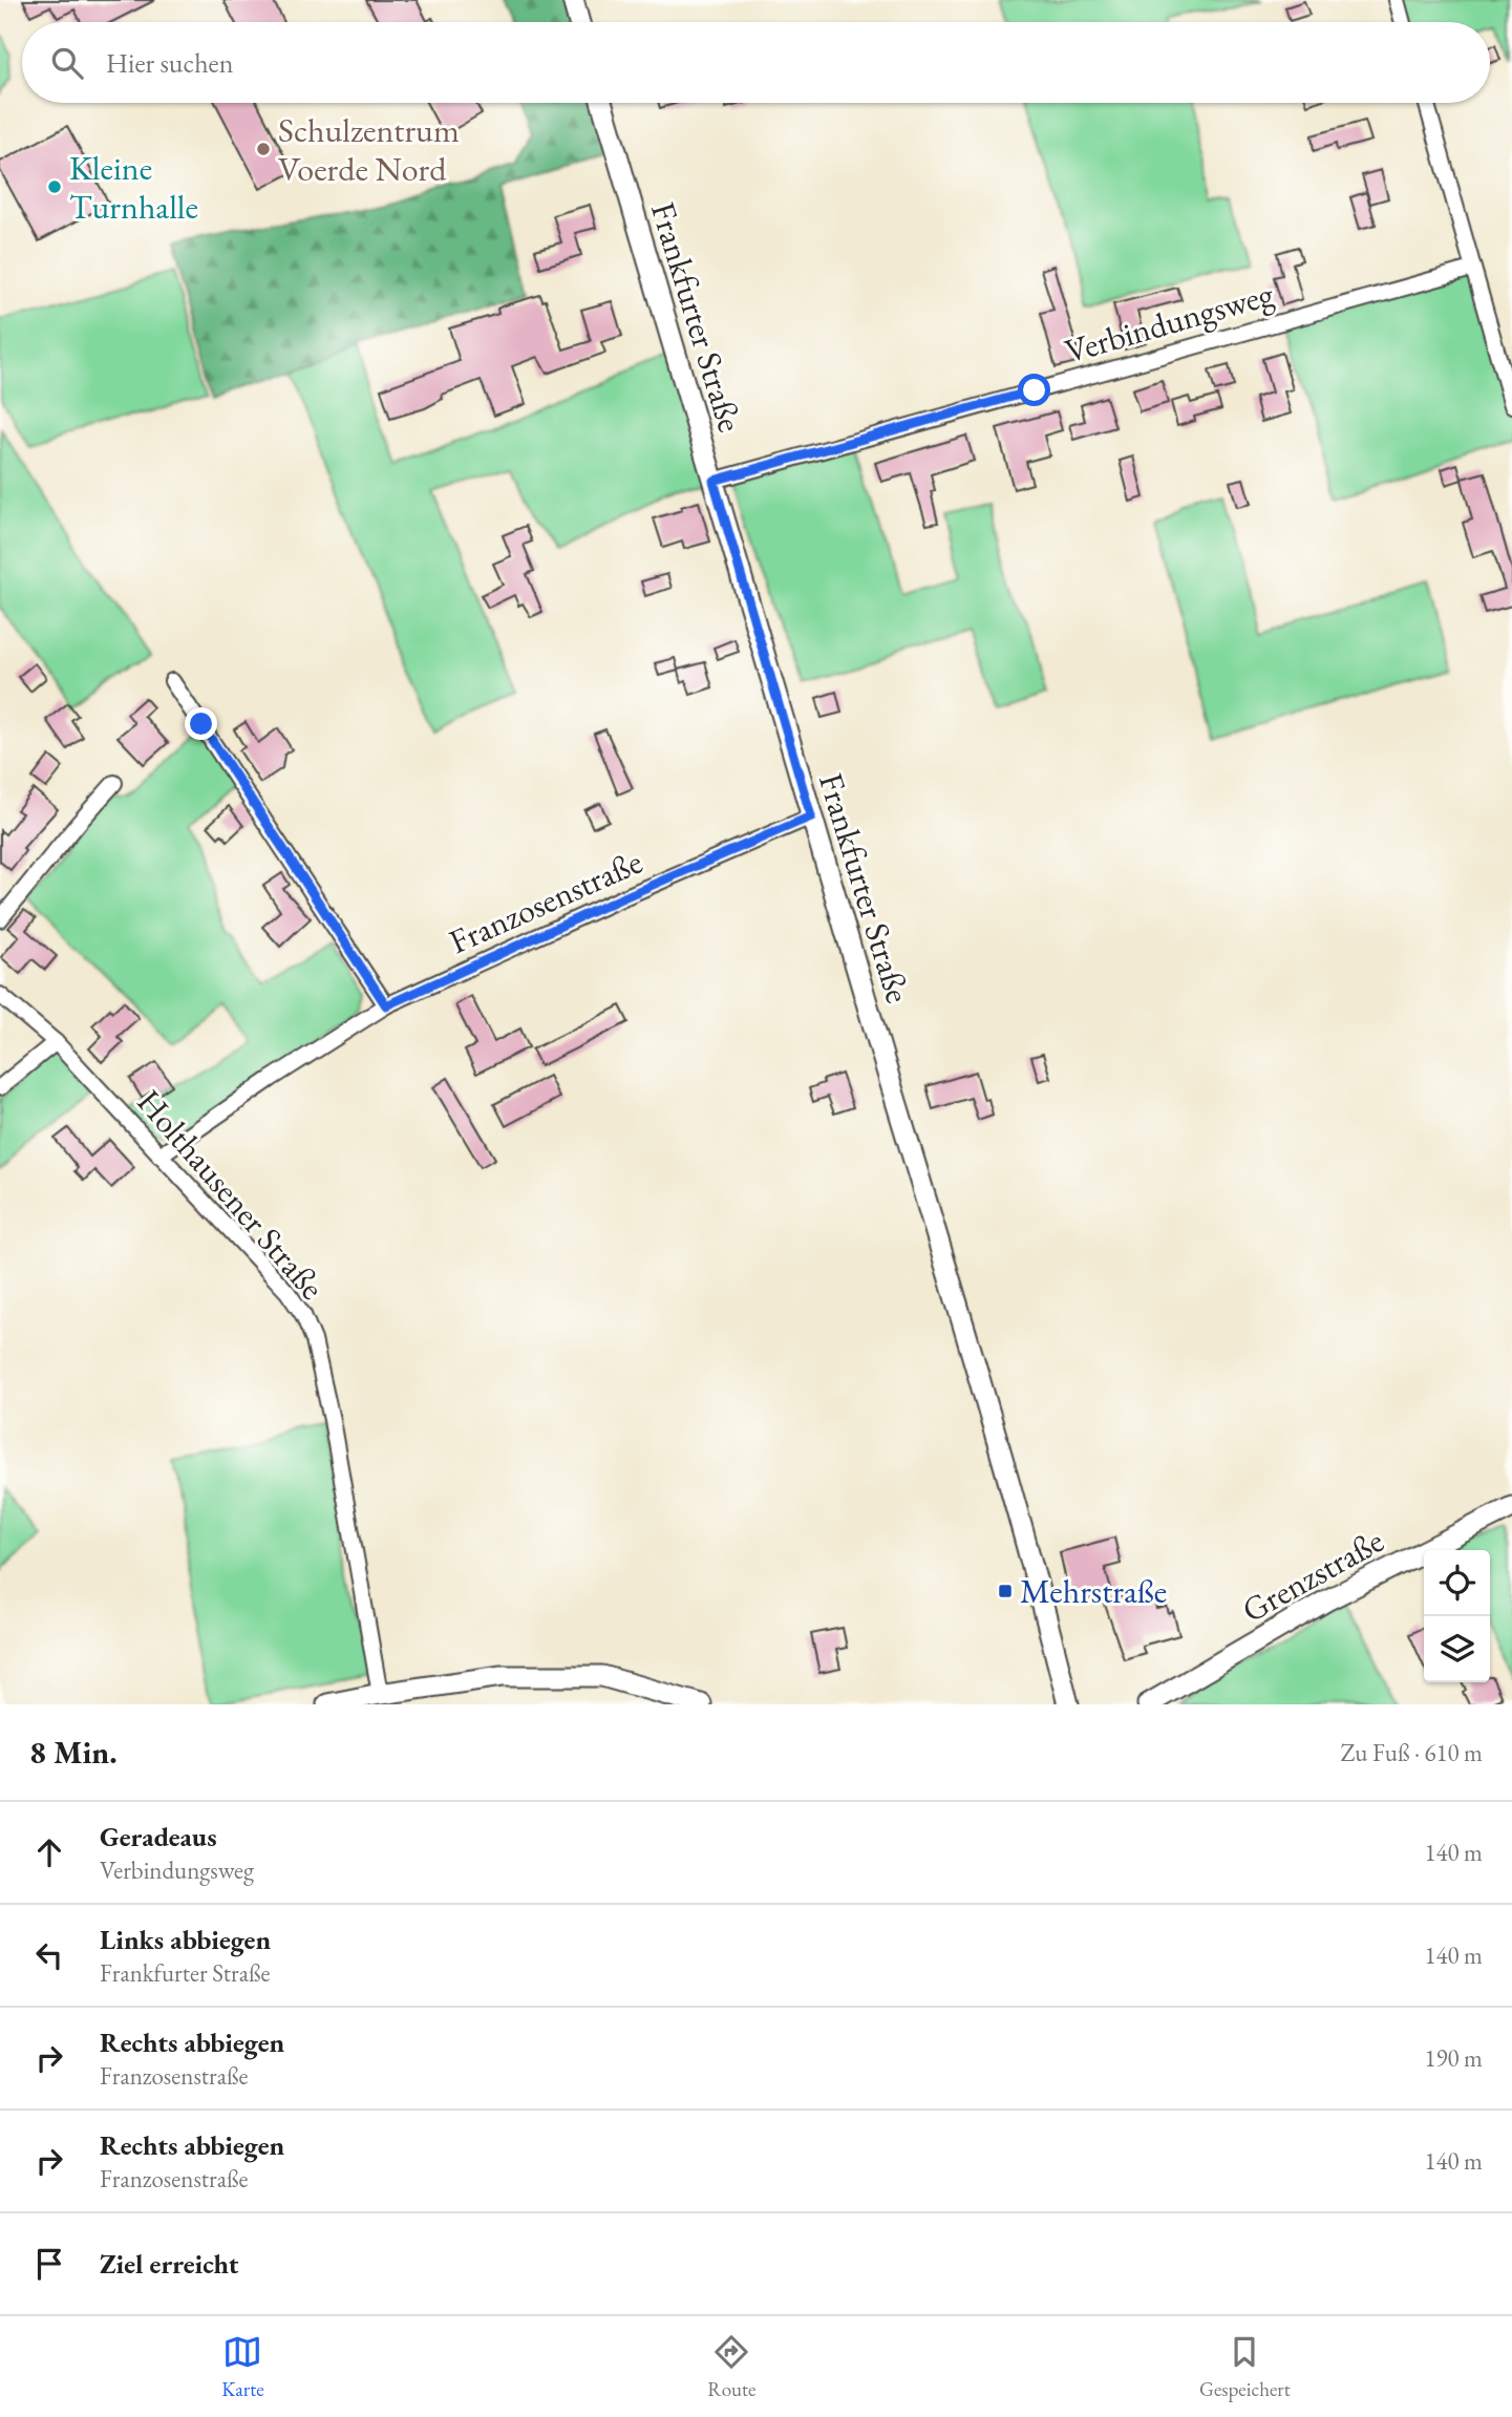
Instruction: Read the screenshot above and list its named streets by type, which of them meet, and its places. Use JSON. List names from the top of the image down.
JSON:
{
  "streets": {
    "main road": ["Frankfurter Straße", "Grenzstraße"],
    "street": ["Verbindungsweg", "Franzosenstraße", "Holthausener Straße"]
  },
  "crossings": [
    ["Frankfurter Straße", "Verbindungsweg"],
    ["Frankfurter Straße", "Franzosenstraße"],
    ["Franzosenstraße", "Holthausener Straße"]
  ],
  "places": {
    "other": ["Schulzentrum Voerde Nord", "Kleine Turnhalle"],
    "transit": ["Mehrstraße"]
  },
  "page": {
    "search": "Hier suchen",
    "heading": ["8 Min.", "Zu Fuß · 610 m"],
    "list": [
      ["Geradeaus", "Verbindungsweg", "140 m"],
      ["Links abbiegen", "Frankfurter Straße", "140 m"],
      ["Rechts abbiegen", "Franzosenstraße", "190 m"],
      ["Rechts abbiegen", "Franzosenstraße", "140 m"],
      "Ziel erreicht"
    ],
    "nav": ["Karte", "Route", "Gespeichert"]
  }
}
